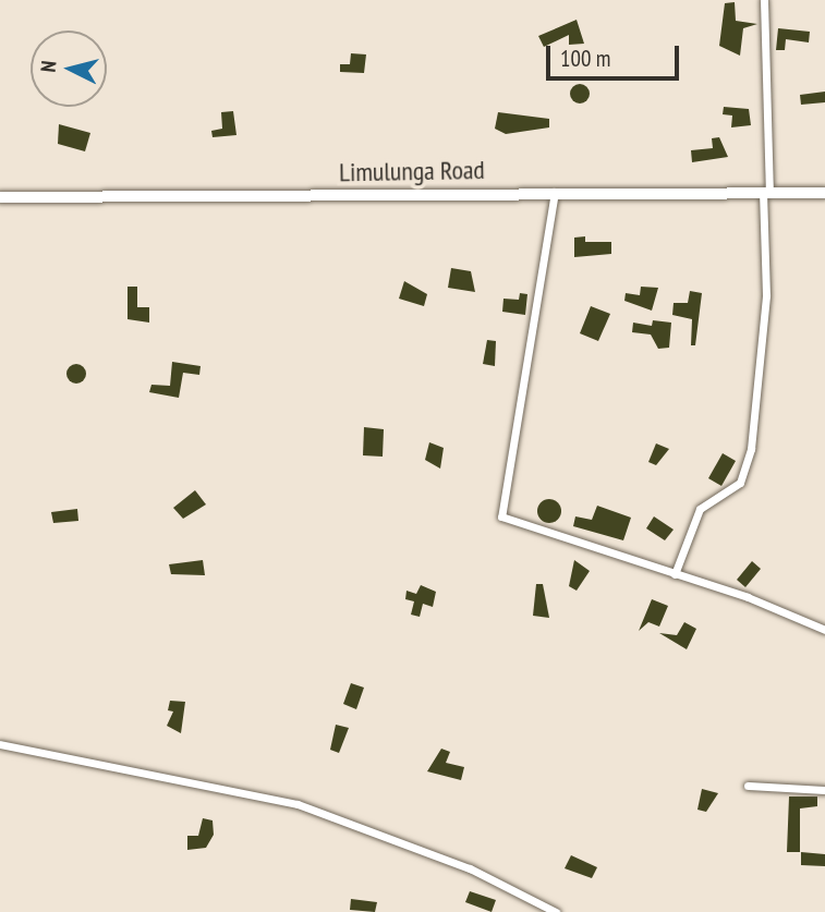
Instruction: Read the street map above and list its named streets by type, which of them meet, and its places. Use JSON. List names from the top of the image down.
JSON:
{
  "streets": {
    "main road": ["Limulunga Road"]
  },
  "scale_bar": "100 m",
  "north": "left"
}
